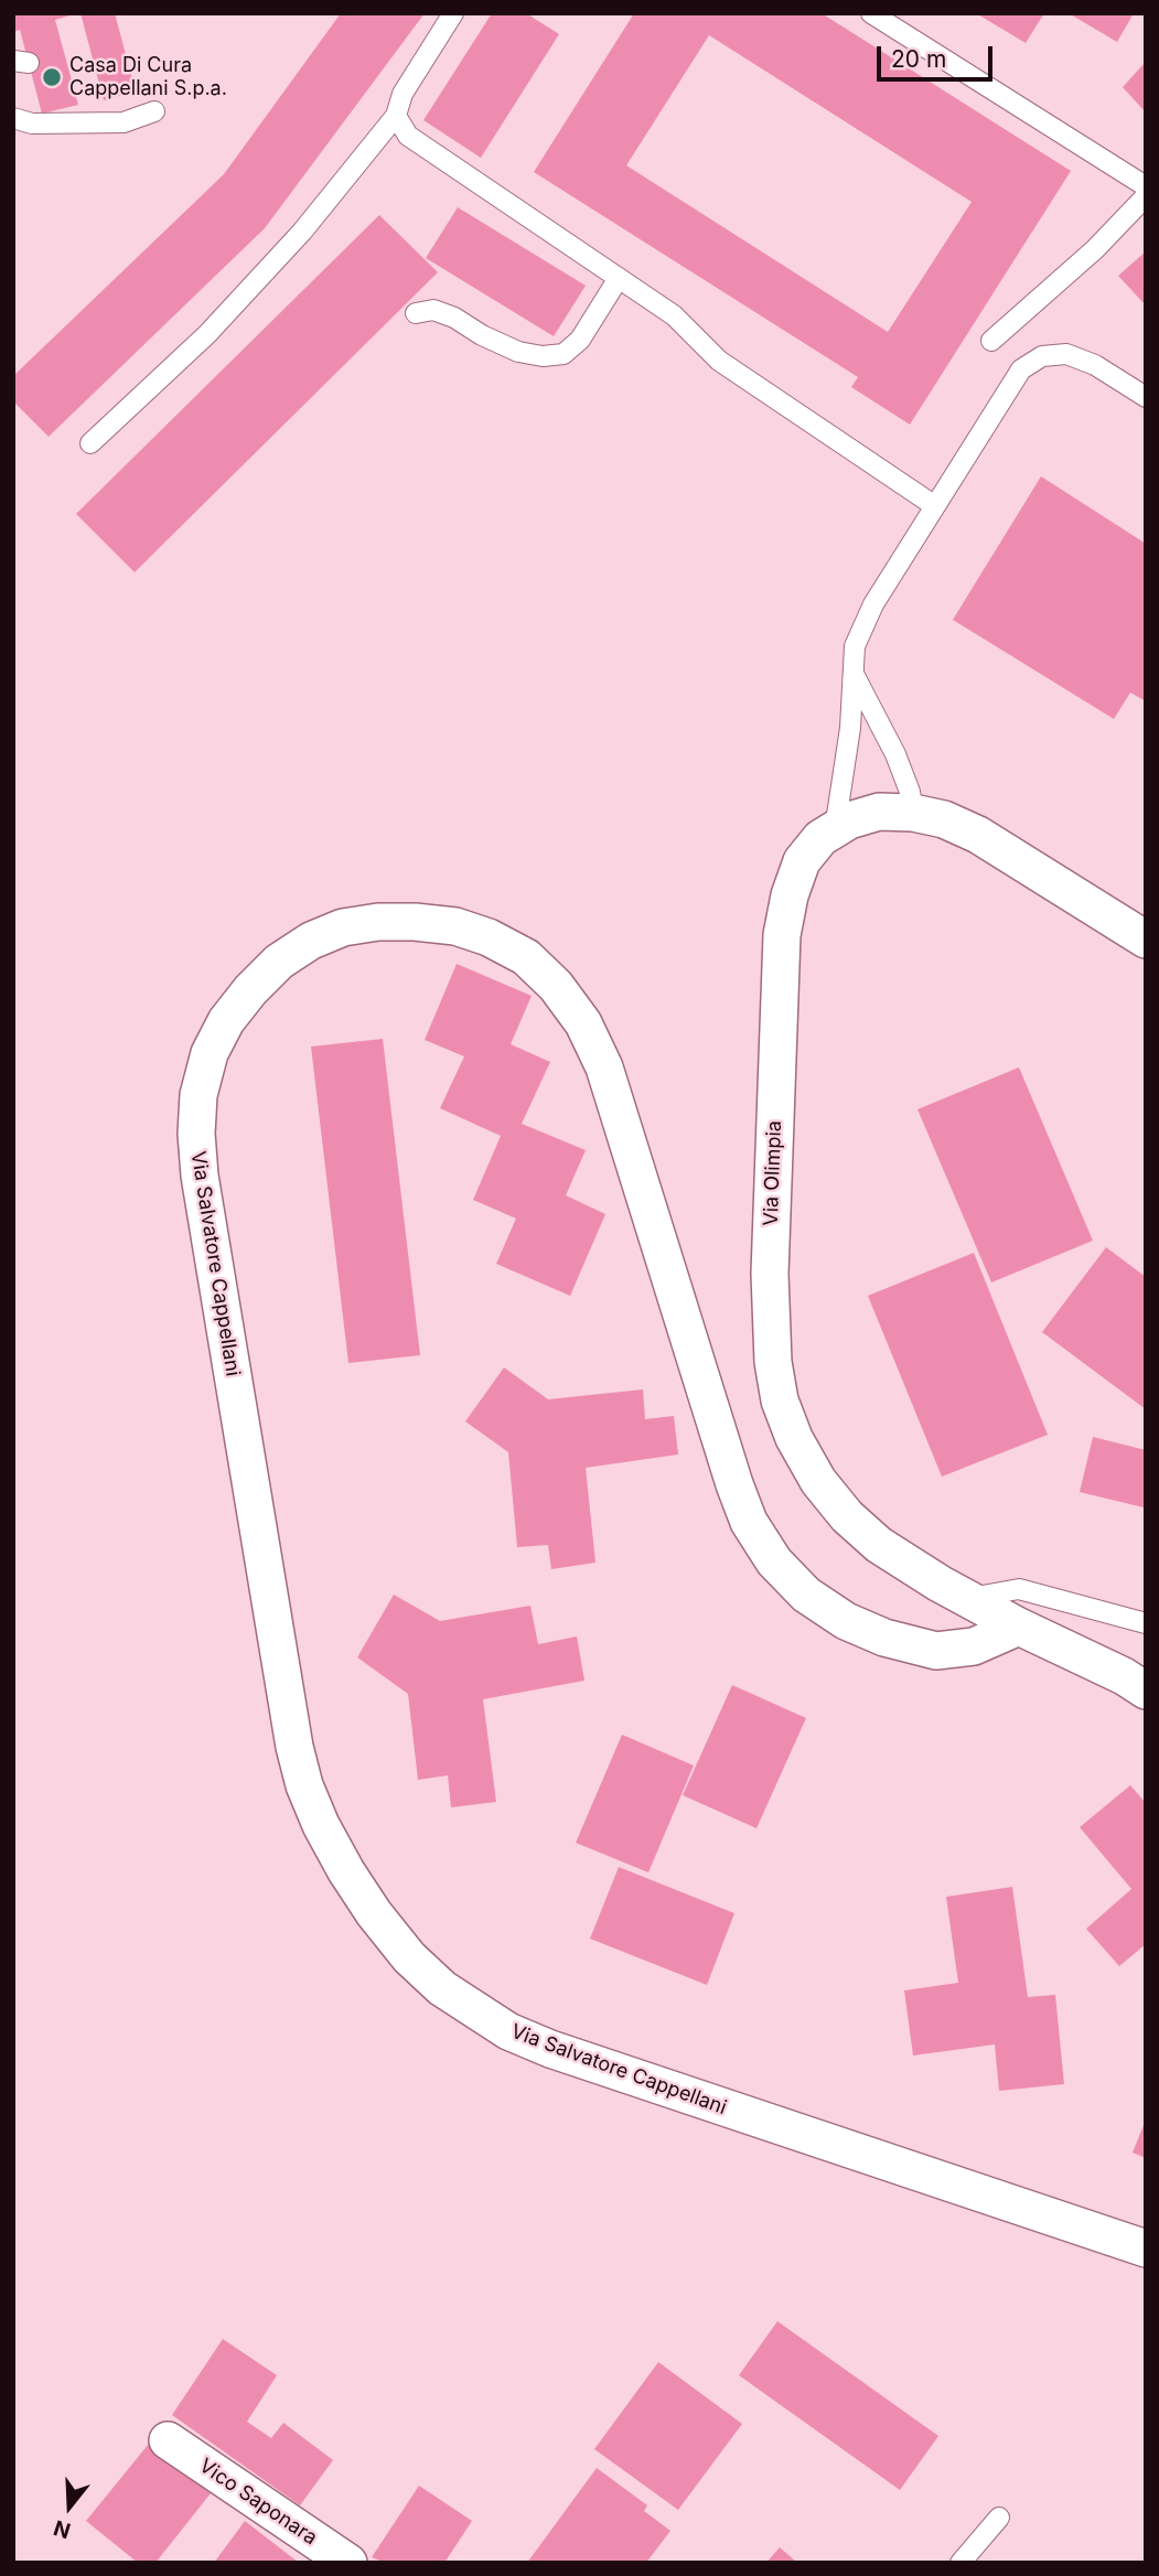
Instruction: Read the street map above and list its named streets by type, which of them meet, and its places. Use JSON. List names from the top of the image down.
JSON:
{
  "streets": {
    "street": ["Via Olimpia", "Via Salvatore Cappellani", "Vico Saponara"]
  },
  "crossings": [
    ["Via Olimpia", "Via Salvatore Cappellani"]
  ],
  "places": ["Casa Di Cura Cappellani S.p.a."],
  "scale_bar": "20 m",
  "north": "bottom"
}
